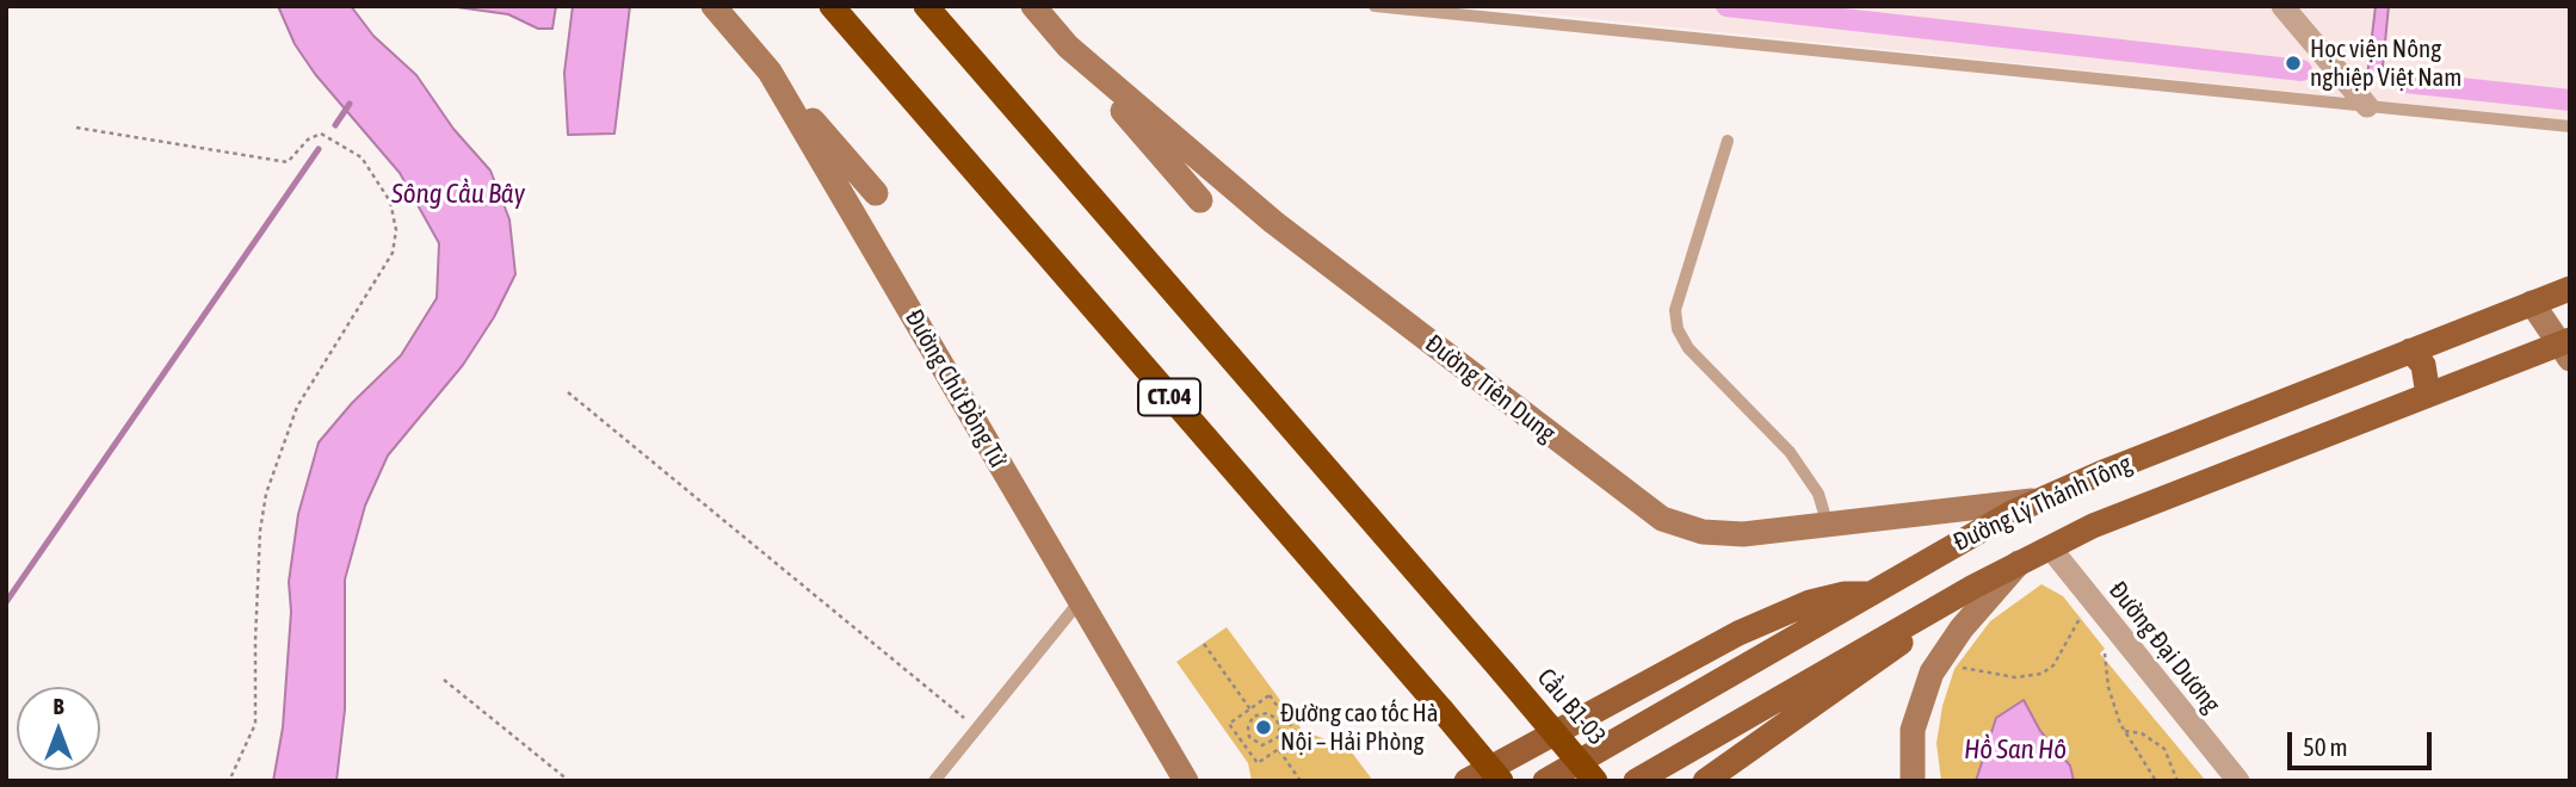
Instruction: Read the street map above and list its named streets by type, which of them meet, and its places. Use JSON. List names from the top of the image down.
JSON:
{
  "streets": {
    "highway": ["CT.04", "Cầu B1-03"],
    "main road": ["Đường Chử Đồng Tử", "Đường Tiên Dung", "Đường Lý Thánh Tông"],
    "street": ["Đường Đại Dương"]
  },
  "crossings": [
    ["Đường Tiên Dung", "Đường Lý Thánh Tông"],
    ["Đường Lý Thánh Tông", "Đường Đại Dương"]
  ],
  "water": ["Sông Cầu Bây", "Hồ San Hô"],
  "places": ["Học viện Nông nghiệp Việt Nam", "Đường cao tốc Hà Nội – Hải Phòng"],
  "scale_bar": "50 m",
  "north": "top"
}
